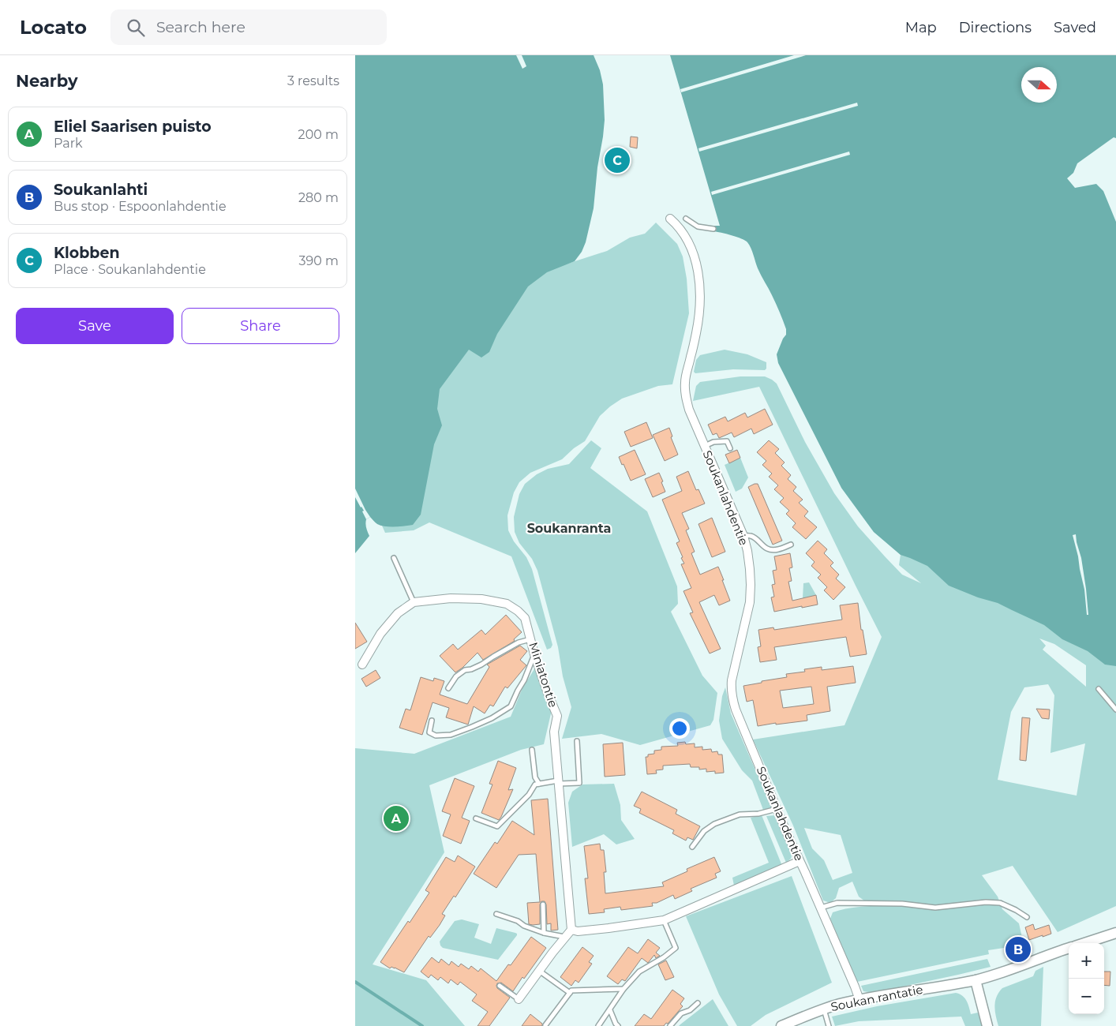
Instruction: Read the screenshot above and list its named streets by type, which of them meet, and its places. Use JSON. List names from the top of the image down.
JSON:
{
  "streets": {
    "street": ["Soukanlahdentie", "Miniatontie", "Soukan rantatie"]
  },
  "crossings": [
    ["Soukanlahdentie", "Soukan rantatie"]
  ],
  "districts": ["Soukanranta"],
  "north": "right",
  "page": {
    "header": "Locato",
    "search": "Search here",
    "nav": ["Map", "Directions", "Saved"],
    "heading": ["Nearby", "3 results"],
    "list": [
      {
        "mark": "A",
        "name": "Eliel Saarisen puisto",
        "note": "Park",
        "value": "200 m"
      },
      {
        "mark": "B",
        "name": "Soukanlahti",
        "note": "Bus stop · Espoonlahdentie",
        "value": "280 m"
      },
      {
        "mark": "C",
        "name": "Klobben",
        "note": "Place · Soukanlahdentie",
        "value": "390 m"
      }
    ],
    "pins": ["C", "A", "B"],
    "buttons": ["Save", "Share"],
    "map_buttons": ["+", "−"]
  }
}
